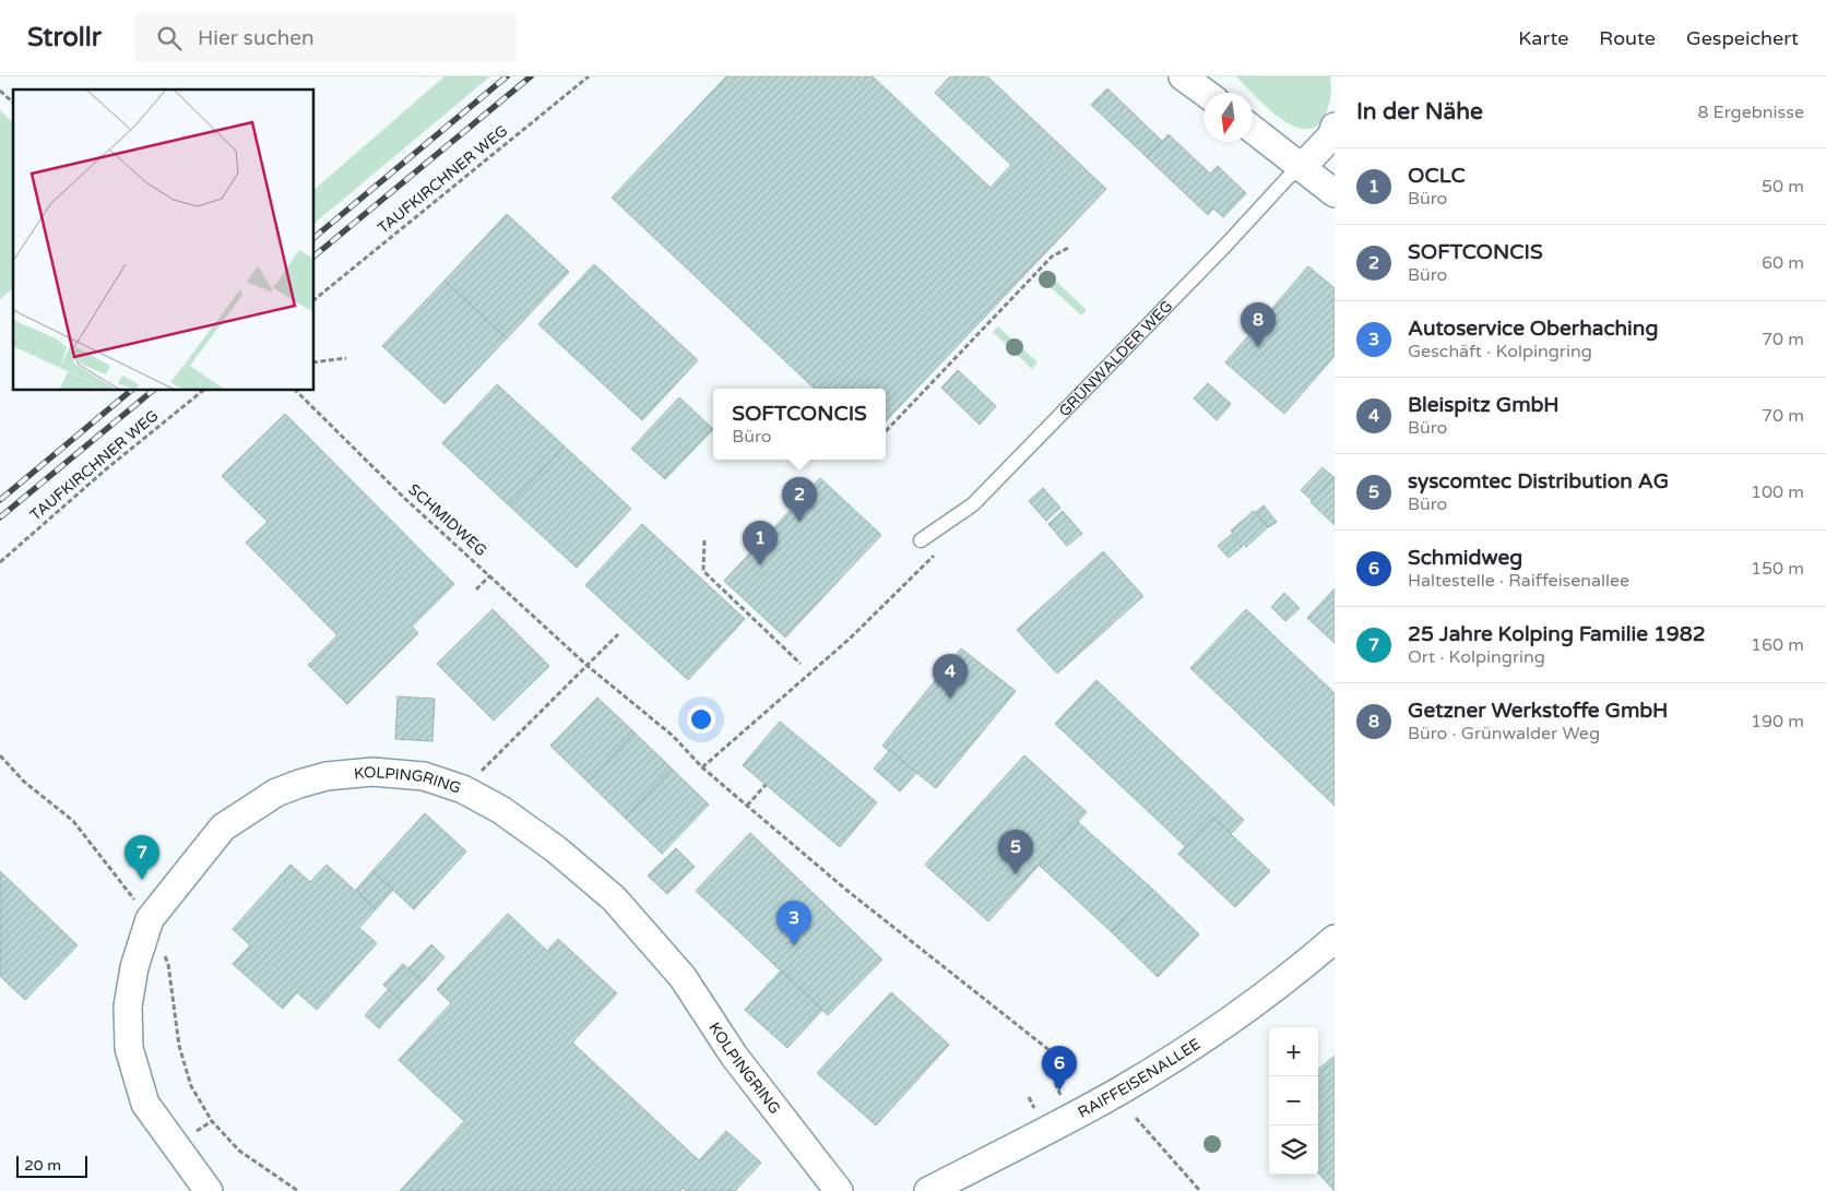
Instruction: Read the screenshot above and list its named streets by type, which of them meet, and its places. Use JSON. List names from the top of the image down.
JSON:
{
  "streets": {
    "street": ["KOLPINGRING", "RAIFFEISENALLEE"],
    "lane": ["GRÜNWALDER WEG"],
    "path": ["TAUFKIRCHNER WEG", "SCHMIDWEG"]
  },
  "scale_bar": "20 m",
  "north": "bottom",
  "page": {
    "header": "Strollr",
    "search": "Hier suchen",
    "nav": ["Karte", "Route", "Gespeichert"],
    "heading": ["In der Nähe", "8 Ergebnisse"],
    "list": [
      {
        "mark": "1",
        "name": "OCLC",
        "note": "Büro",
        "value": "50 m"
      },
      {
        "mark": "2",
        "name": "SOFTCONCIS",
        "note": "Büro",
        "value": "60 m"
      },
      {
        "mark": "3",
        "name": "Autoservice Oberhaching",
        "note": "Geschäft · Kolpingring",
        "value": "70 m"
      },
      {
        "mark": "4",
        "name": "Bleispitz GmbH",
        "note": "Büro",
        "value": "70 m"
      },
      {
        "mark": "5",
        "name": "syscomtec Distribution AG",
        "note": "Büro",
        "value": "100 m"
      },
      {
        "mark": "6",
        "name": "Schmidweg",
        "note": "Haltestelle · Raiffeisenallee",
        "value": "150 m"
      },
      {
        "mark": "7",
        "name": "25 Jahre Kolping Familie 1982",
        "note": "Ort · Kolpingring",
        "value": "160 m"
      },
      {
        "mark": "8",
        "name": "Getzner Werkstoffe GmbH",
        "note": "Büro · Grünwalder Weg",
        "value": "190 m"
      }
    ],
    "pins": [
      "8",
      "2",
      "1",
      "4",
      "5",
      "7",
      "3",
      "6"
    ],
    "popup": ["SOFTCONCIS", "Büro"],
    "map_buttons": ["+", "−"],
    "scale": "20 m"
  }
}
